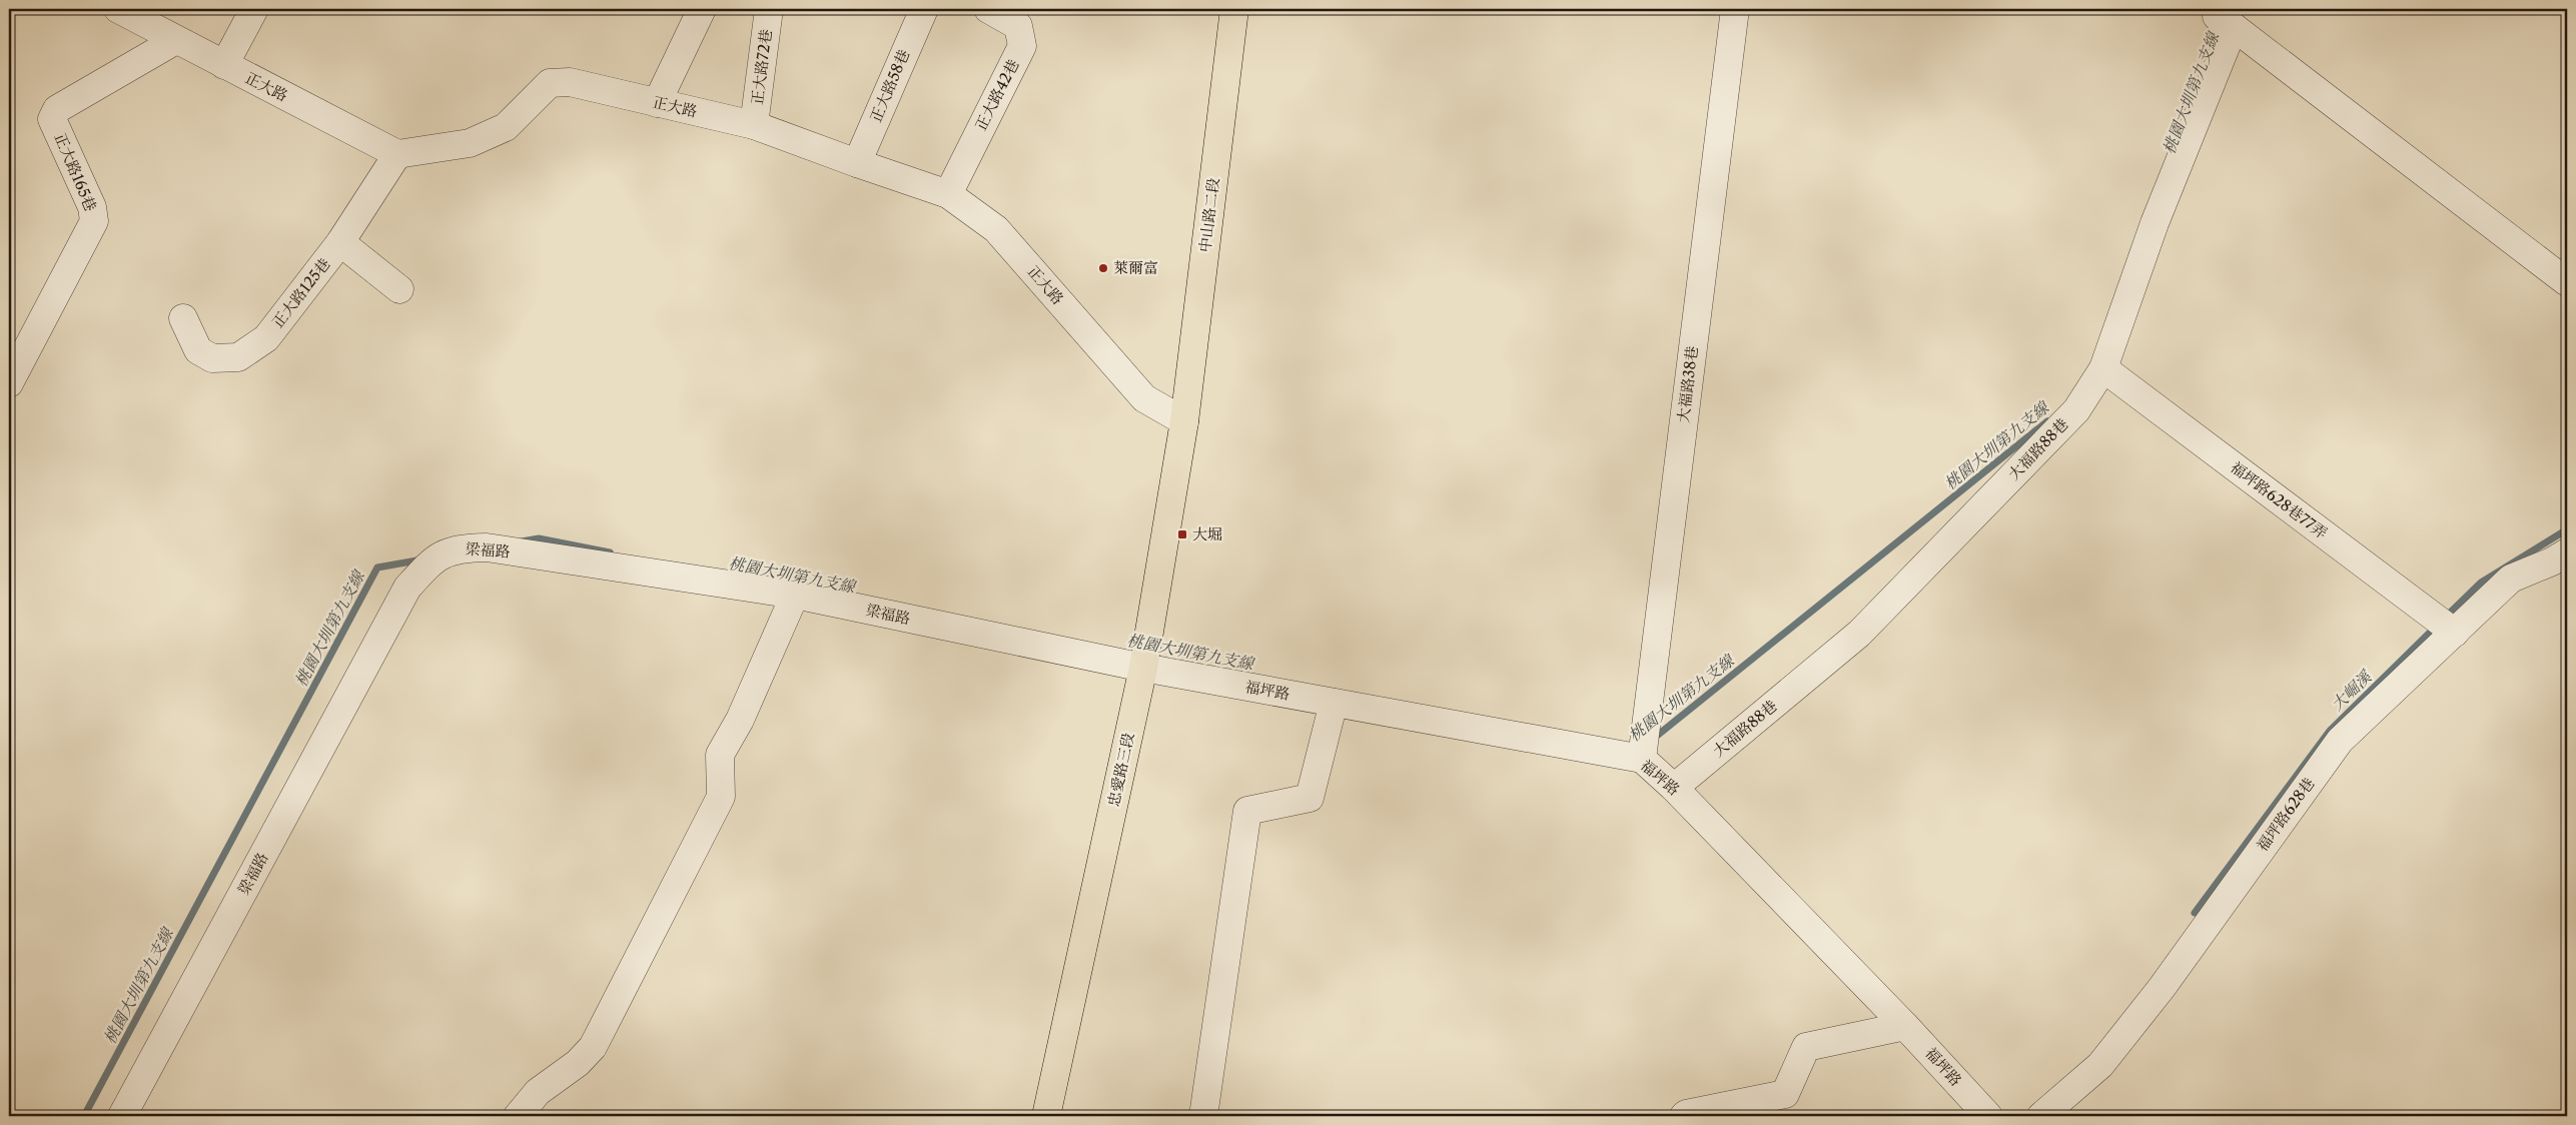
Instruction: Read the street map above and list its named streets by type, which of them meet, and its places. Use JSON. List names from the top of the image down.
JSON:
{
  "streets": {
    "main road": ["中山路二段", "忠愛路三段"],
    "street": [
      "正大路72巷",
      "正大路58巷",
      "正大路",
      "正大路42巷",
      "正大路165巷",
      "正大路125巷",
      "大福路38巷",
      "大福路88巷",
      "福坪路628巷77弄",
      "梁福路",
      "福坪路",
      "福坪路628巷"
    ]
  },
  "crossings": [
    ["正大路72巷", "正大路"],
    ["正大路58巷", "正大路"],
    ["正大路", "正大路42巷"],
    ["正大路", "正大路165巷"],
    ["正大路", "中山路二段"],
    ["正大路", "正大路125巷"],
    ["正大路", "忠愛路三段"],
    ["中山路二段", "忠愛路三段"],
    ["大福路38巷", "福坪路"],
    ["大福路88巷", "福坪路628巷77弄"],
    ["大福路88巷", "福坪路"],
    ["福坪路628巷77弄", "福坪路628巷"],
    ["梁福路", "福坪路"],
    ["梁福路", "忠愛路三段"],
    ["福坪路", "忠愛路三段"]
  ],
  "water": ["桃園大圳第九支線", "大崛溪"],
  "places": {
    "other": ["萊爾富"],
    "transit": ["大堀"]
  }
}
